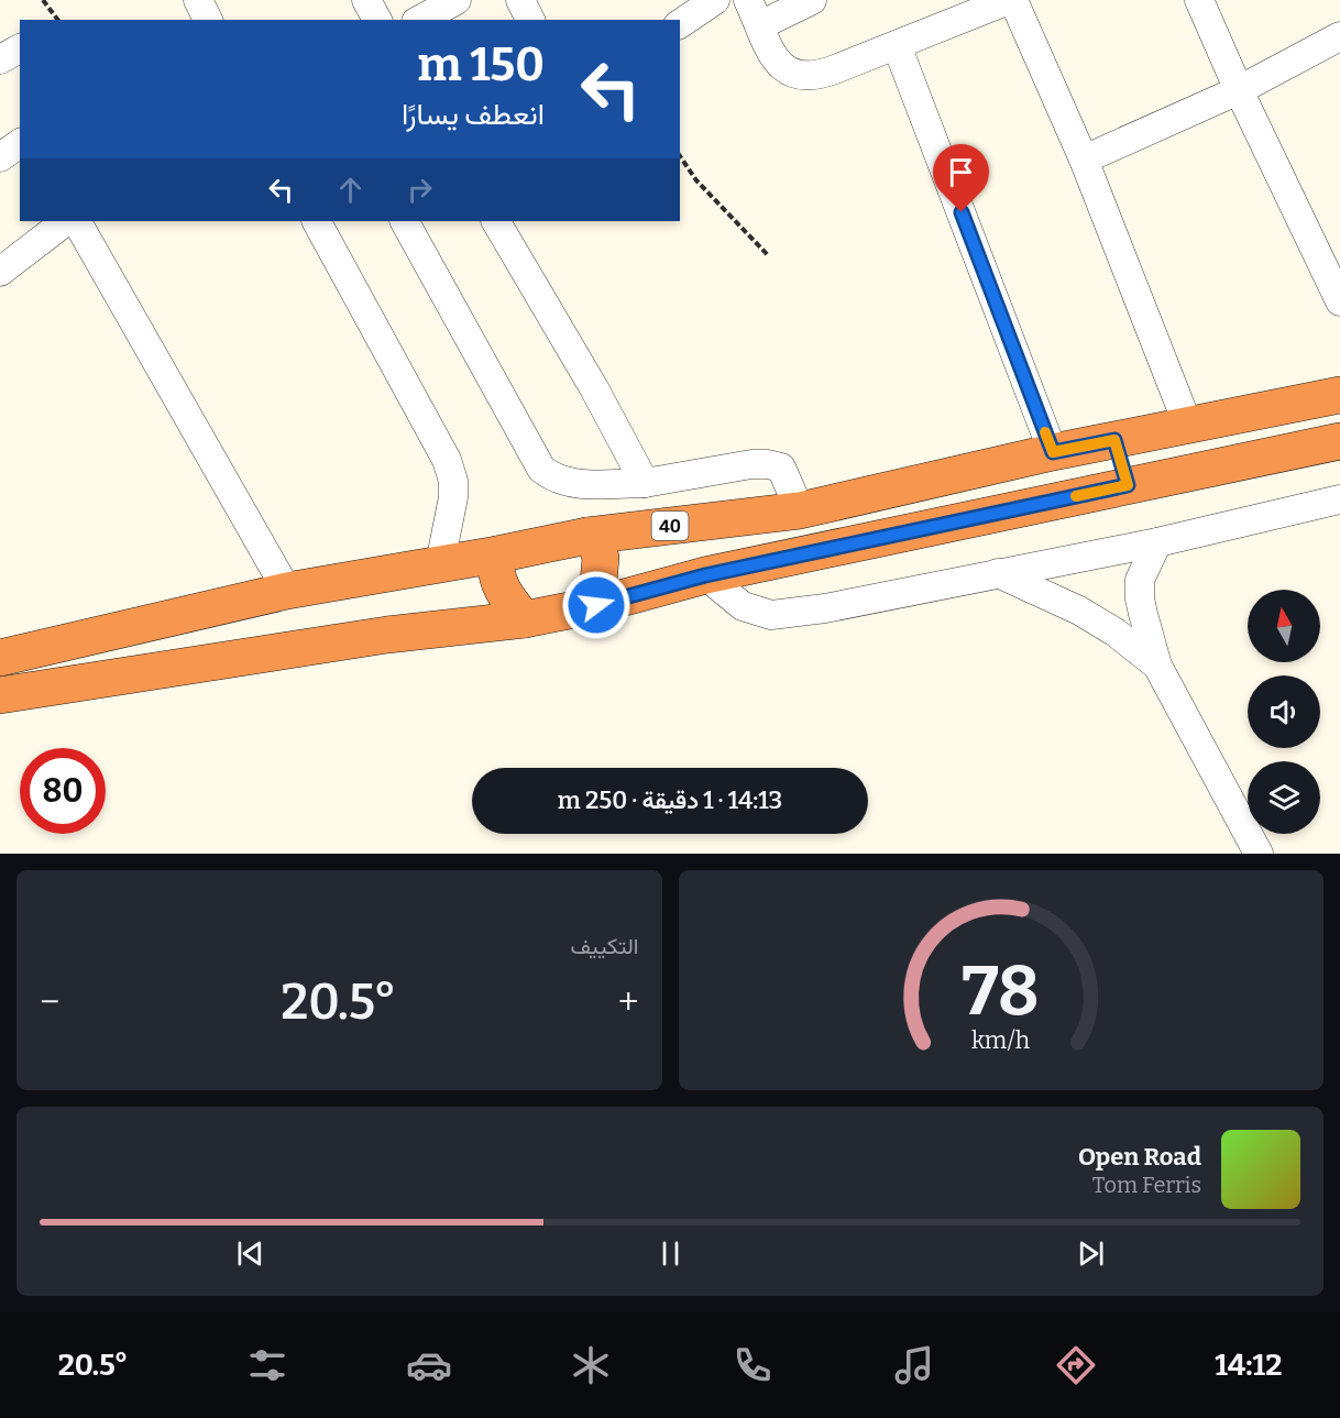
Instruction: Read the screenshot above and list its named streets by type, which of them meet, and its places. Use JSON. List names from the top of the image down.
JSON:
{
  "streets": {
    "highway": ["40"]
  },
  "north": "top",
  "page": {
    "turn": ["150 m", "انعطف يسارًا"],
    "limit": "80",
    "trip": "14:13 · 1 دقيقة · 250 m",
    "tile": "التكييف",
    "heat": ["−", "20.5°", "+"],
    "song": ["Open Road", "Tom Ferris"],
    "tabs": ["14:12", "20.5°"],
    "gauge": ["78", "km/h"]
  }
}
